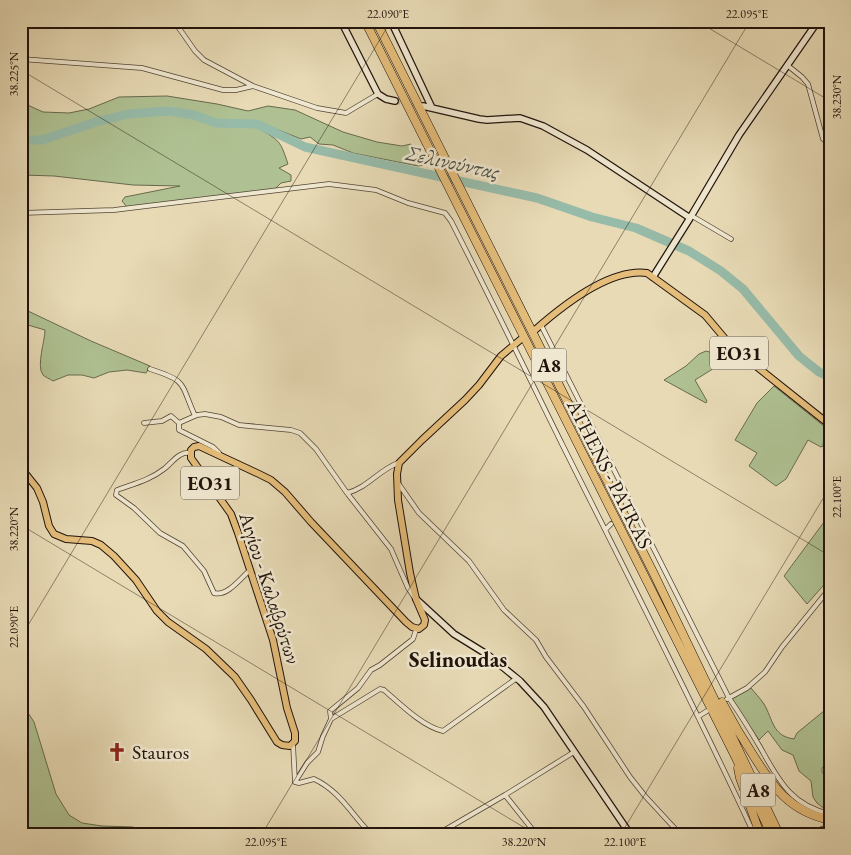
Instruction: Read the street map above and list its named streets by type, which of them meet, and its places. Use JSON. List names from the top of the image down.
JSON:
{
  "streets": {
    "highway": ["Α8", "ATHENS - PATRAS"],
    "main road": ["ΕΟ31", "Αιγίου - Καλαβρύτων"]
  },
  "crossings": [
    ["ΕΟ31", "Αιγίου - Καλαβρύτων"]
  ],
  "districts": ["Selinoudas"],
  "water": ["Σελινούντας"],
  "places": {
    "church": ["Stauros"]
  },
  "coordinates": [
    "22.090°E",
    "22.095°E",
    "38.225°N",
    "38.230°N",
    "22.100°E",
    "38.220°N"
  ]
}
